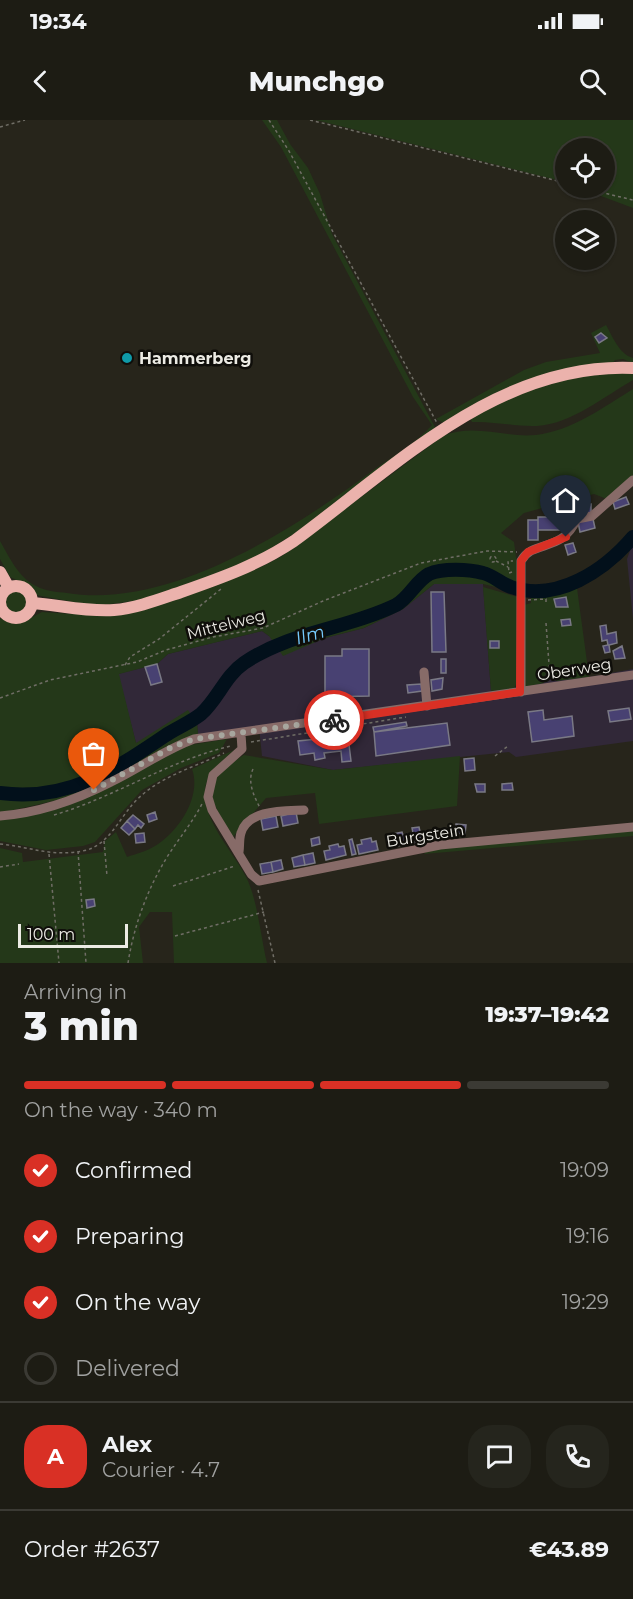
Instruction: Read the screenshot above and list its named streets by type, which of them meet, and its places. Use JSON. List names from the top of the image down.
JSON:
{
  "streets": {
    "street": ["Oberweg", "Burgstein"],
    "path": ["Mittelweg"]
  },
  "water": ["Ilm"],
  "places": ["Hammerberg"],
  "scale_bar": "100 m",
  "page": {
    "status": "19:34",
    "header": "Munchgo",
    "scale": "100 m",
    "heading": ["3 min", "Arriving in", "19:37–19:42"],
    "panel": [
      "Alex",
      "Courier · 4.7",
      "Order #2637",
      "€43.89"
    ],
    "bar": "On the way · 340 m",
    "list": [
      ["Confirmed", "19:09"],
      ["Preparing", "19:16"],
      ["On the way", "19:29"],
      "Delivered"
    ],
    "round": "A"
  }
}
